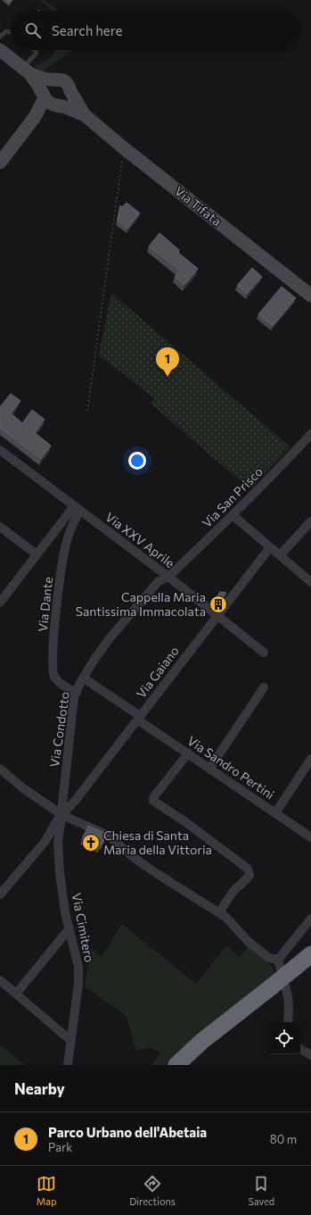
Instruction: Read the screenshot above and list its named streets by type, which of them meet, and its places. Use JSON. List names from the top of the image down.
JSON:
{
  "streets": {
    "street": [
      "Via Tifata",
      "Via San Prisco",
      "Via XXV Aprile",
      "Via Dante",
      "Via Gaiano",
      "Via Condotto",
      "Via Sandro Pertini",
      "Via Cimitero"
    ]
  },
  "crossings": [
    ["Via San Prisco", "Via XXV Aprile"],
    ["Via San Prisco", "Via Condotto"],
    ["Via XXV Aprile", "Via Dante"],
    ["Via XXV Aprile", "Via Gaiano"],
    ["Via XXV Aprile", "Via Condotto"],
    ["Via Dante", "Via Condotto"],
    ["Via Gaiano", "Via Condotto"],
    ["Via Gaiano", "Via Sandro Pertini"],
    ["Via Gaiano", "Via Cimitero"],
    ["Via Condotto", "Via Sandro Pertini"],
    ["Via Condotto", "Via Cimitero"]
  ],
  "places": {
    "building": ["Cappella Maria Santissima Immacolata"],
    "church": ["Chiesa di Santa Maria della Vittoria"]
  },
  "page": {
    "search": "Search here",
    "pins": "1",
    "heading": "Nearby",
    "list": [
      {
        "mark": "1",
        "name": "Parco Urbano dell'Abetaia",
        "note": "Park",
        "value": "80 m"
      }
    ],
    "nav": ["Map", "Directions", "Saved"]
  }
}
